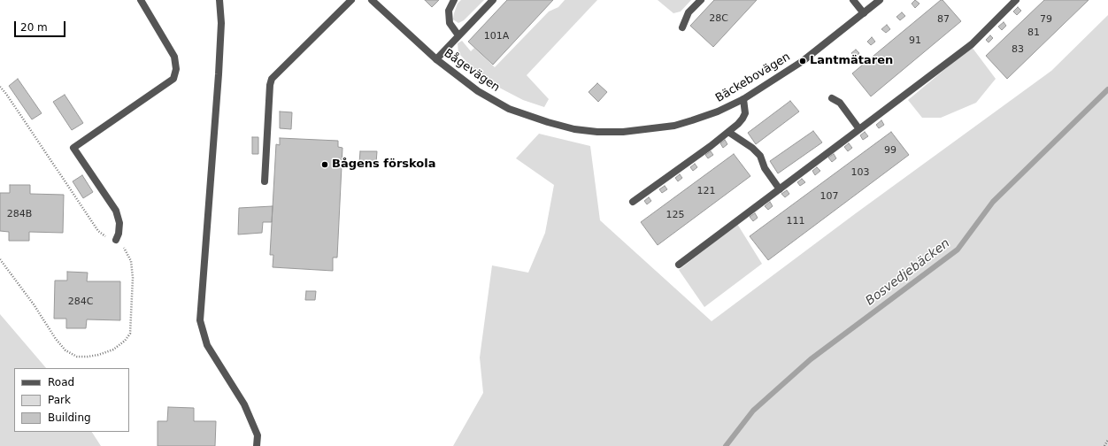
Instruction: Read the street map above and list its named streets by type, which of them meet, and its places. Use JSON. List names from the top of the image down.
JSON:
{
  "streets": {
    "street": ["Bågevägen", "Bäckebovägen"]
  },
  "crossings": [
    ["Bågevägen", "Bäckebovägen"]
  ],
  "water": ["Bosvedjebäcken"],
  "places": ["Lantmätaren", "Bågens förskola"],
  "house_numbers": [
    "28C",
    "87",
    "79",
    "81",
    "101A",
    "91",
    "83",
    "99",
    "103",
    "121",
    "107",
    "284B",
    "125",
    "111",
    "284C"
  ],
  "legend": ["Road", "Park", "Building"],
  "scale_bar": "20 m"
}
